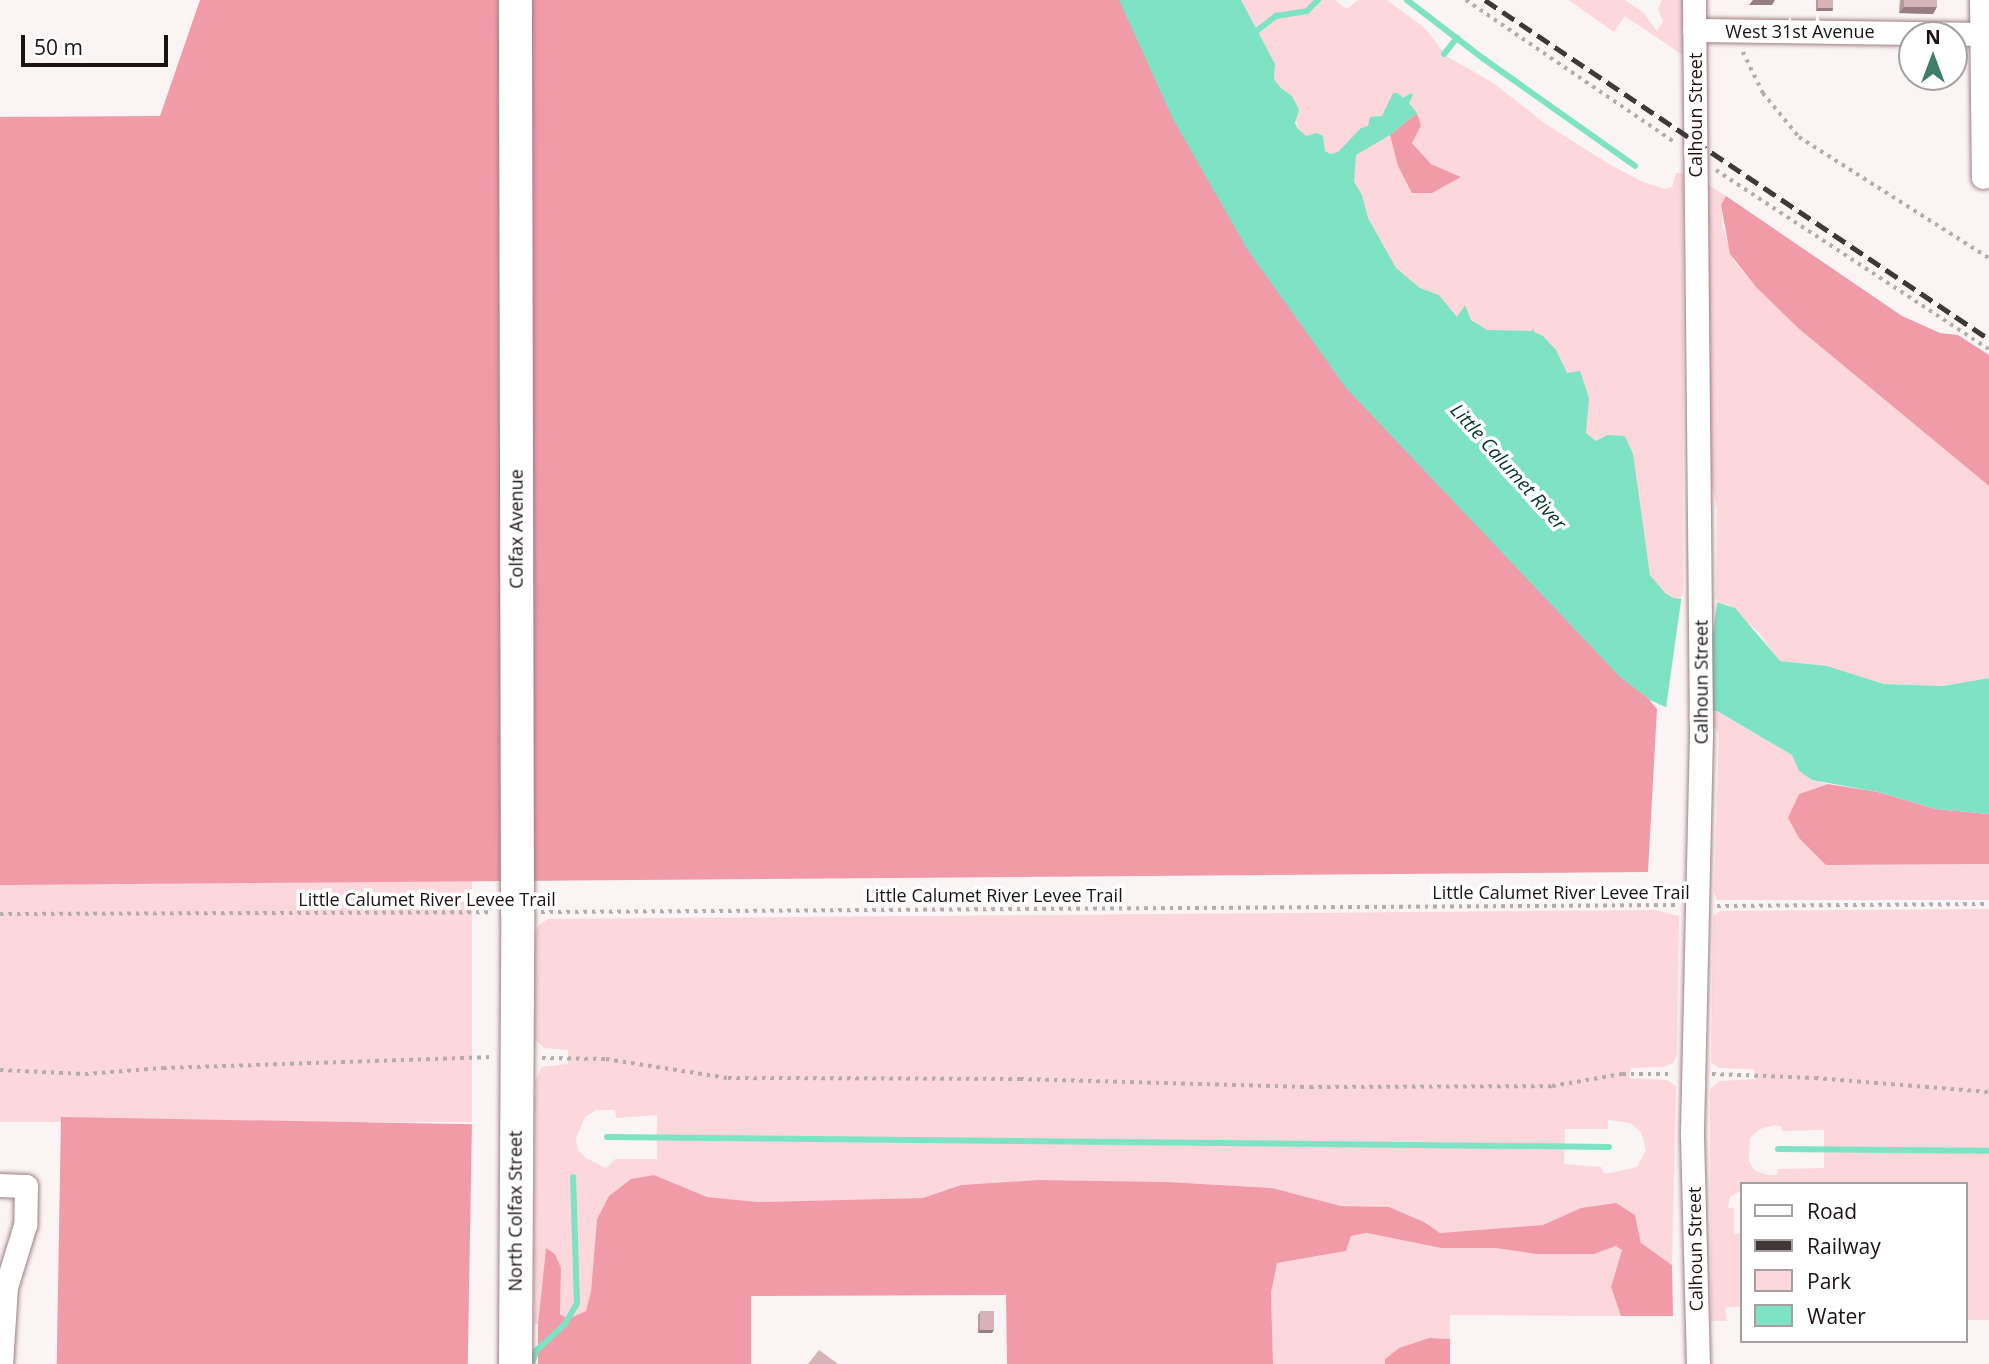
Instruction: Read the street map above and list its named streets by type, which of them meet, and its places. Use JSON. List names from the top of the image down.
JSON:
{
  "streets": {
    "street": [
      "West 31st Avenue",
      "Calhoun Street",
      "Colfax Avenue",
      "North Colfax Street"
    ],
    "path": ["Little Calumet River Levee Trail"]
  },
  "crossings": [
    ["West 31st Avenue", "Calhoun Street"],
    ["Calhoun Street", "Little Calumet River Levee Trail"],
    ["Colfax Avenue", "Little Calumet River Levee Trail"],
    ["Colfax Avenue", "North Colfax Street"]
  ],
  "water": ["Little Calumet River"],
  "legend": [
    "Road",
    "Railway",
    "Park",
    "Water"
  ],
  "scale_bar": "50 m",
  "north": "top"
}
